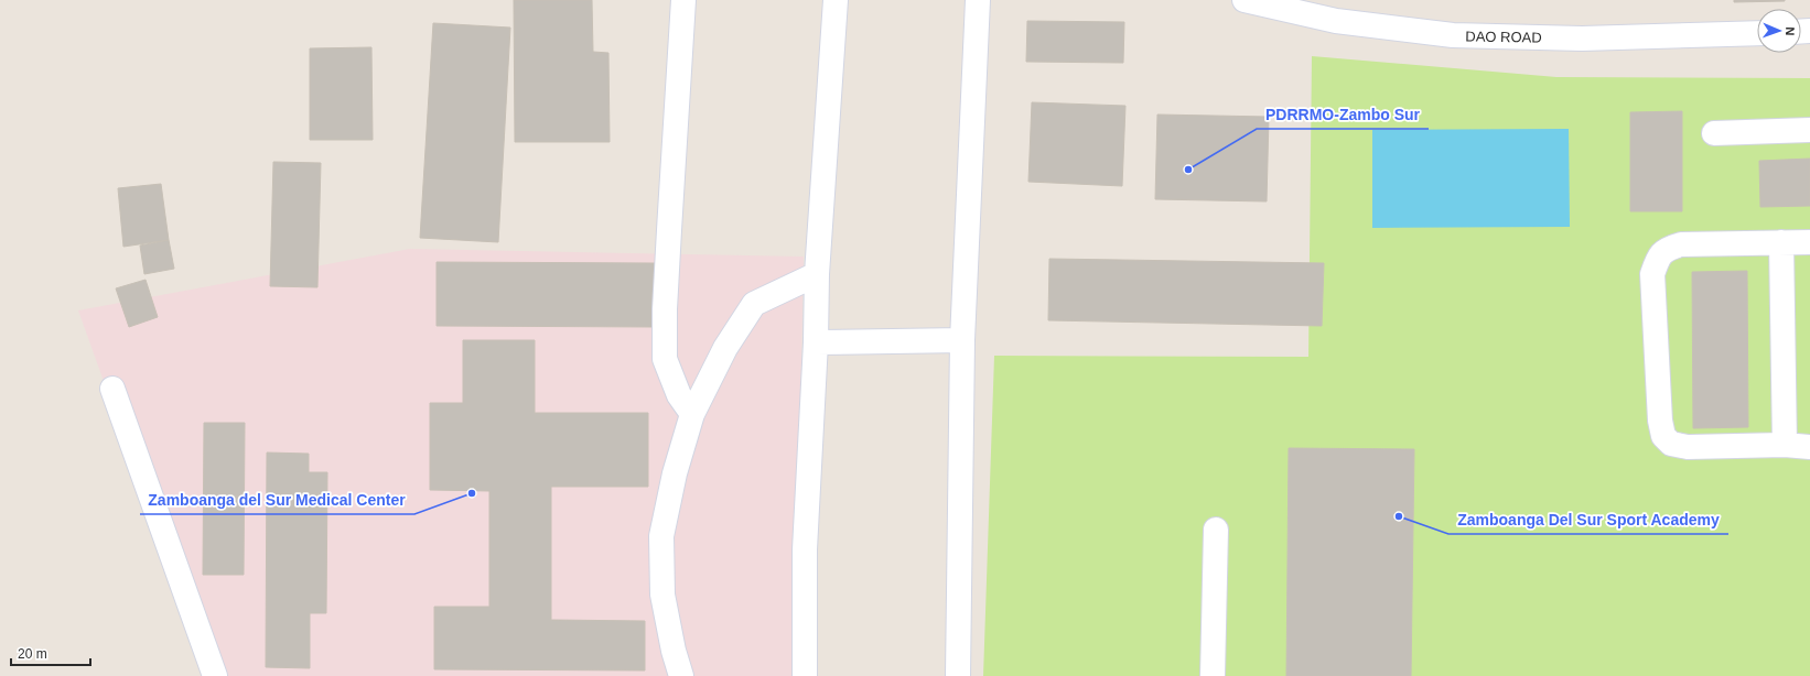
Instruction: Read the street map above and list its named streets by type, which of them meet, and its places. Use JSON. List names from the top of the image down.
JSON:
{
  "streets": {
    "street": ["DAO ROAD"]
  },
  "places": ["PDRRMO-Zambo Sur", "Zamboanga del Sur Medical Center", "Zamboanga Del Sur Sport Academy"],
  "scale_bar": "20 m",
  "north": "right"
}
